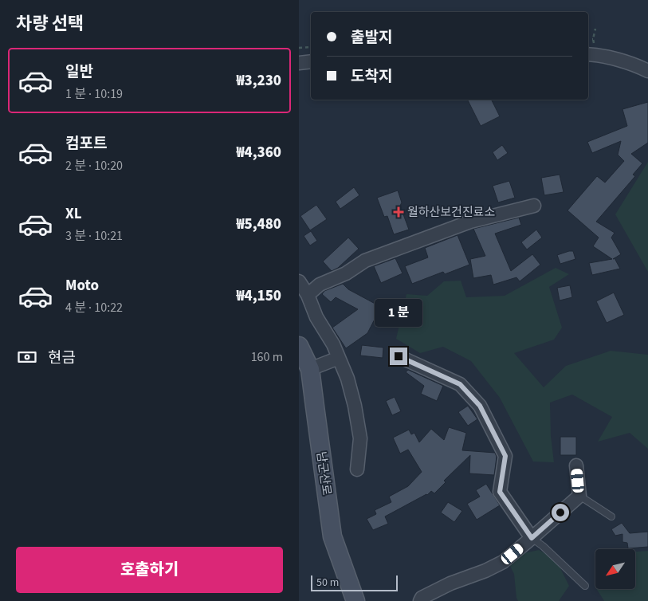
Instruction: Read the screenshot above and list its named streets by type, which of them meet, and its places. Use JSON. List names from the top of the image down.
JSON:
{
  "streets": {
    "main road": ["남군산로"]
  },
  "places": {
    "health": ["월하산보건진료소"]
  },
  "scale_bar": "50 m",
  "north": "bottom left",
  "page": {
    "heading": "차량 선택",
    "banner": ["출발지", "도착지"],
    "list": [
      {
        "name": "일반",
        "note": "1 분 · 10:19",
        "value": "₩3,230"
      },
      {
        "name": "컴포트",
        "note": "2 분 · 10:20",
        "value": "₩4,360"
      },
      {
        "name": "XL",
        "note": "3 분 · 10:21",
        "value": "₩5,480"
      },
      {
        "name": "Moto",
        "note": "4 분 · 10:22",
        "value": "₩4,150"
      }
    ],
    "bubble": "1 분",
    "pay": ["현금", "160 m"],
    "buttons": "호출하기",
    "scale": "50 m"
  }
}
